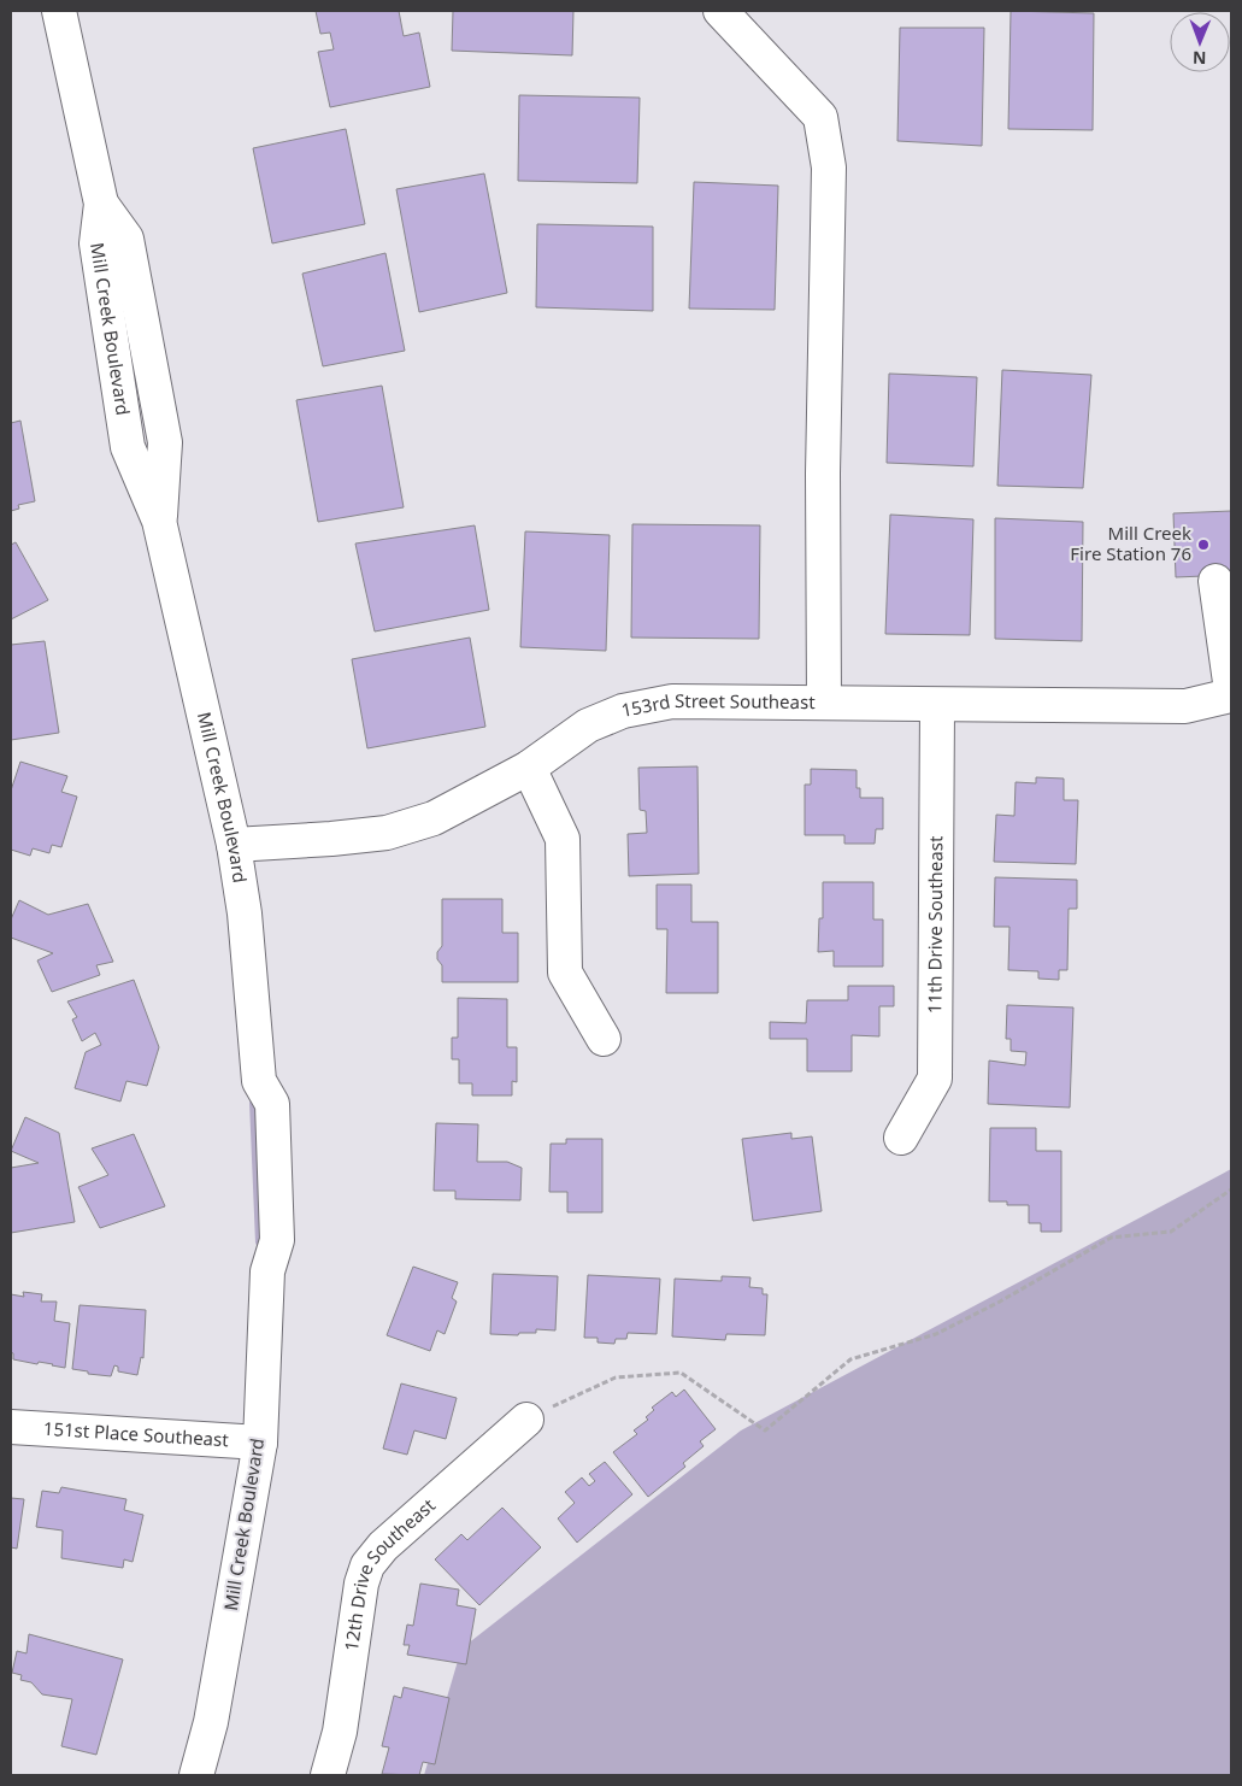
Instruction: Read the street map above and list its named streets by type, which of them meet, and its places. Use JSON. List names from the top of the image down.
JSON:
{
  "streets": {
    "street": [
      "Mill Creek Boulevard",
      "153rd Street Southeast",
      "11th Drive Southeast",
      "151st Place Southeast",
      "12th Drive Southeast"
    ]
  },
  "crossings": [
    ["Mill Creek Boulevard", "153rd Street Southeast"],
    ["Mill Creek Boulevard", "151st Place Southeast"],
    ["153rd Street Southeast", "11th Drive Southeast"]
  ],
  "places": ["Mill Creek Fire Station 76"],
  "north": "bottom"
}
